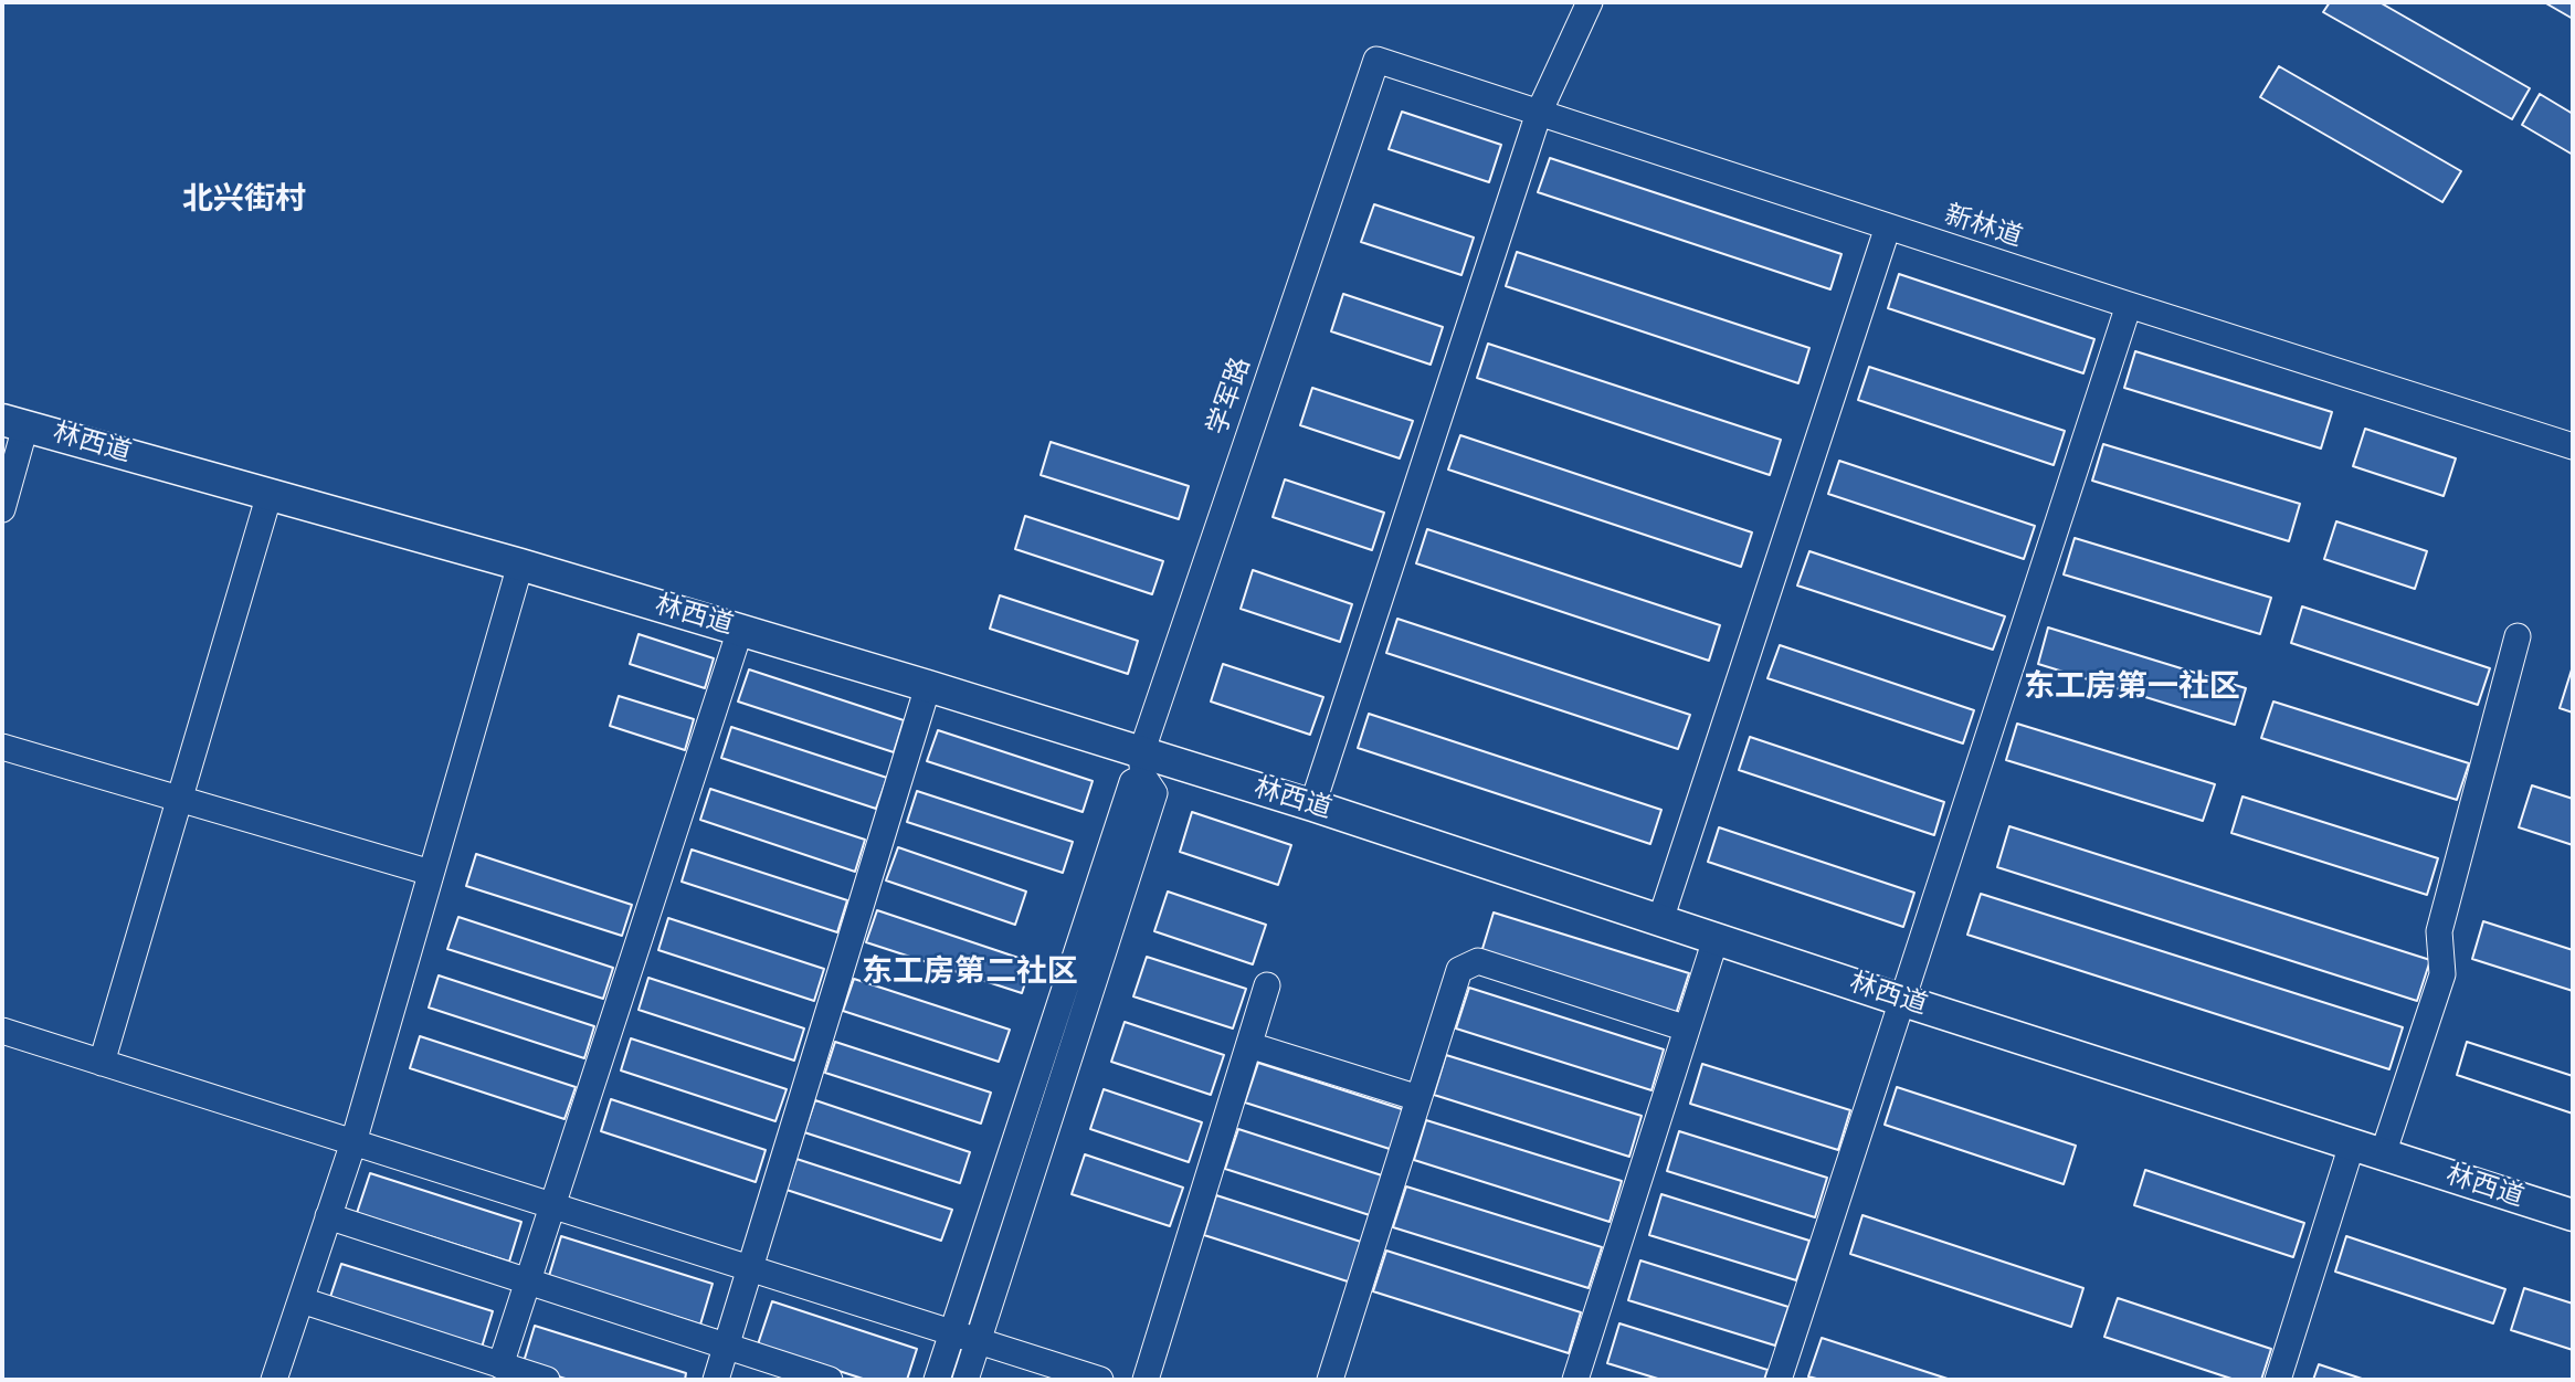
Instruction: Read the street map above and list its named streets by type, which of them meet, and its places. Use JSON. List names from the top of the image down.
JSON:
{
  "streets": {
    "main road": ["林西道"],
    "street": ["新林道", "学军路"]
  },
  "crossings": [
    ["新林道", "学军路"],
    ["学军路", "林西道"]
  ],
  "districts": ["北兴街村", "东工房第一社区", "东工房第二社区"]
}
